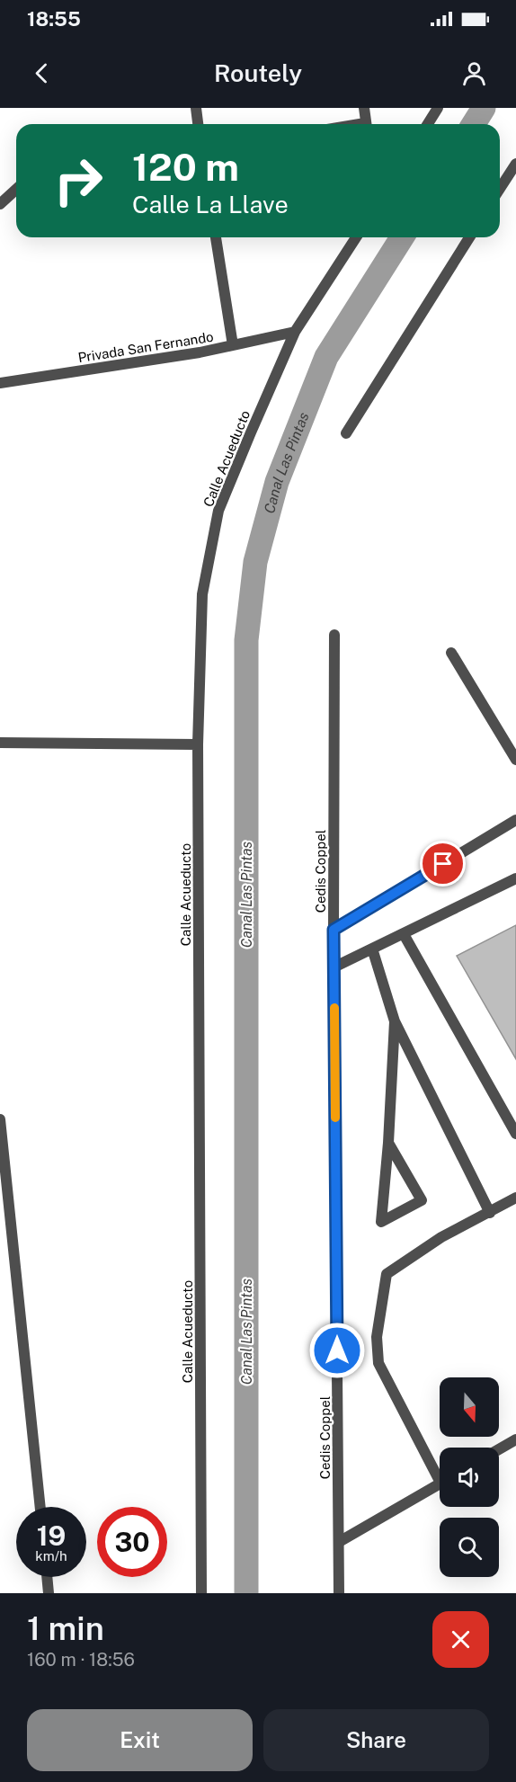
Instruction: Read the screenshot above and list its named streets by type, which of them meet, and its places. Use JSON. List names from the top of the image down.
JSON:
{
  "streets": {
    "street": ["Privada San Fernando", "Calle Acueducto", "Cedis Coppel"]
  },
  "crossings": [
    ["Privada San Fernando", "Calle Acueducto"]
  ],
  "water": ["Canal Las Pintas"],
  "north": "bottom",
  "page": {
    "status": "18:55",
    "header": "Routely",
    "turn": ["120 m", "Calle La Llave"],
    "speed": "19 km/h",
    "limit": "30",
    "heading": ["1 min", "160 m · 18:56"],
    "buttons": ["Exit", "Share"]
  }
}
